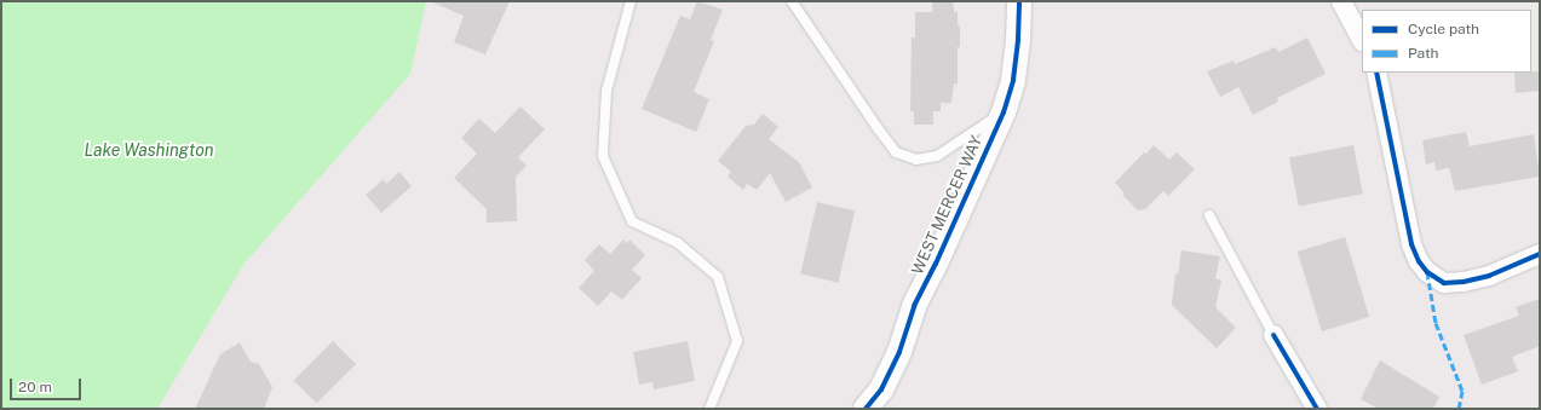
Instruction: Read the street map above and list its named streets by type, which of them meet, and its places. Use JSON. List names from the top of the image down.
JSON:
{
  "streets": {
    "street": ["WEST MERCER WAY"]
  },
  "water": ["Lake Washington"],
  "legend": ["Cycle path", "Path"],
  "scale_bar": "20 m"
}
